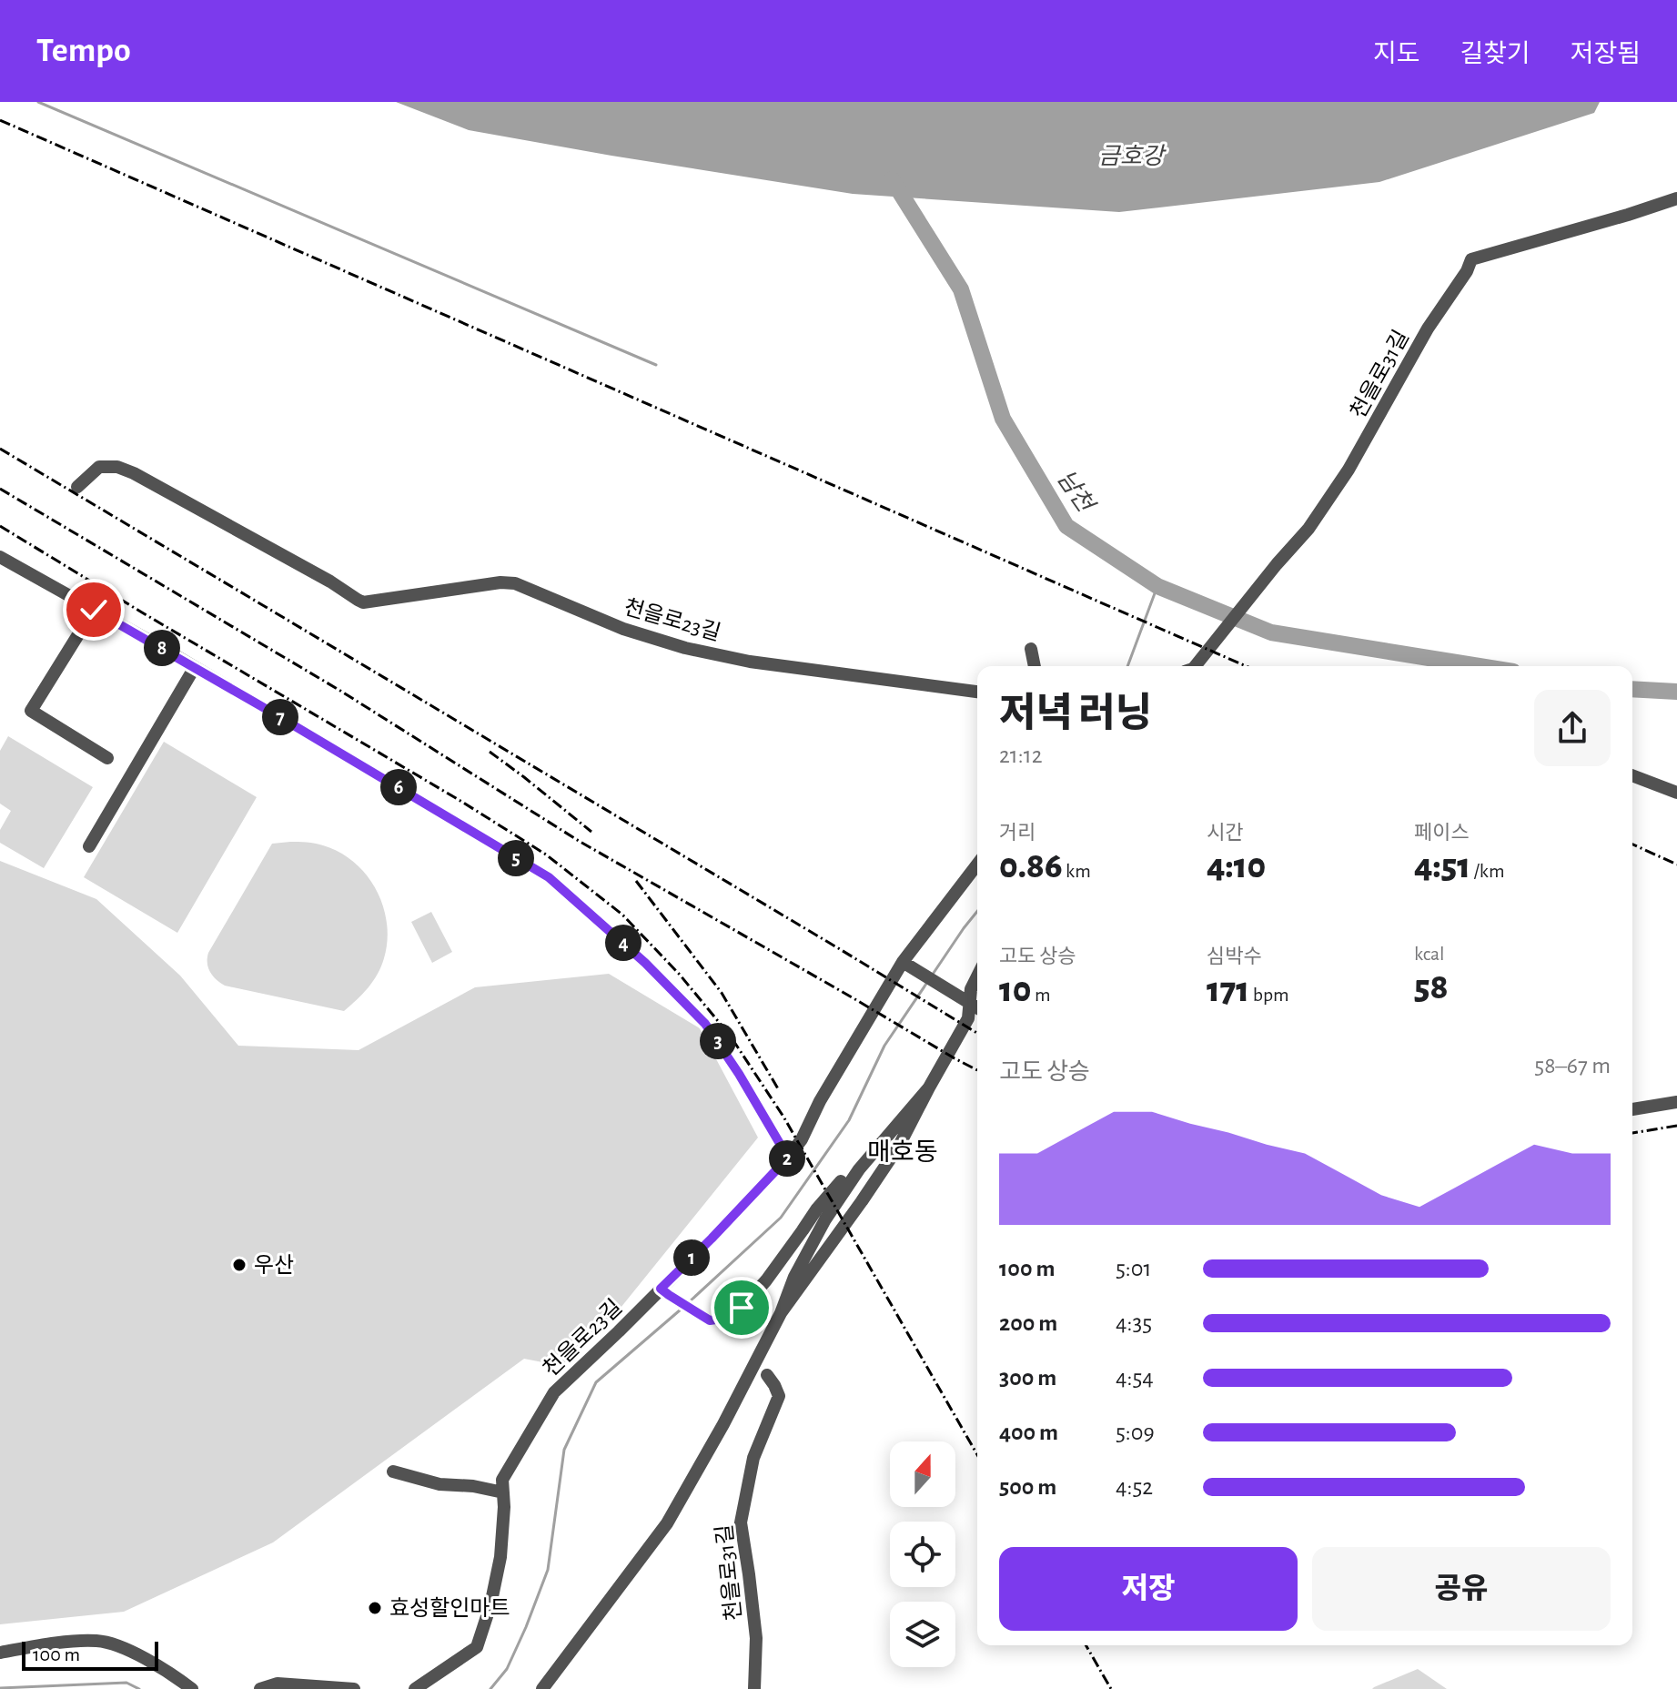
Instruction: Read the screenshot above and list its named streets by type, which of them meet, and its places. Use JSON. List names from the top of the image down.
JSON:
{
  "streets": {
    "street": ["천을로31길", "천을로23길"]
  },
  "districts": ["매호동"],
  "water": ["금호강", "남천"],
  "places": ["우산", "효성할인마트"],
  "scale_bar": "100 m",
  "north": "top",
  "page": {
    "header": "Tempo",
    "nav": ["지도", "길찾기", "저장됨"],
    "pins": [
      "8",
      "7",
      "6",
      "5",
      "4",
      "3",
      "2",
      "1"
    ],
    "heading": ["저녁 러닝", "21:12"],
    "stats": [
      ["거리", "0.86 km"],
      ["시간", "4:10"],
      ["페이스", "4:51 /km"],
      ["고도 상승", "10 m"],
      ["심박수", "171 bpm"],
      ["kcal", "58"]
    ],
    "chart": ["고도 상승", "58–67 m"],
    "list": [
      {
        "name": "100 m",
        "note": "5:01"
      },
      {
        "name": "200 m",
        "note": "4:35"
      },
      {
        "name": "300 m",
        "note": "4:54"
      },
      {
        "name": "400 m",
        "note": "5:09"
      },
      {
        "name": "500 m",
        "note": "4:52"
      }
    ],
    "buttons": ["저장", "공유"],
    "scale": "100 m"
  }
}
